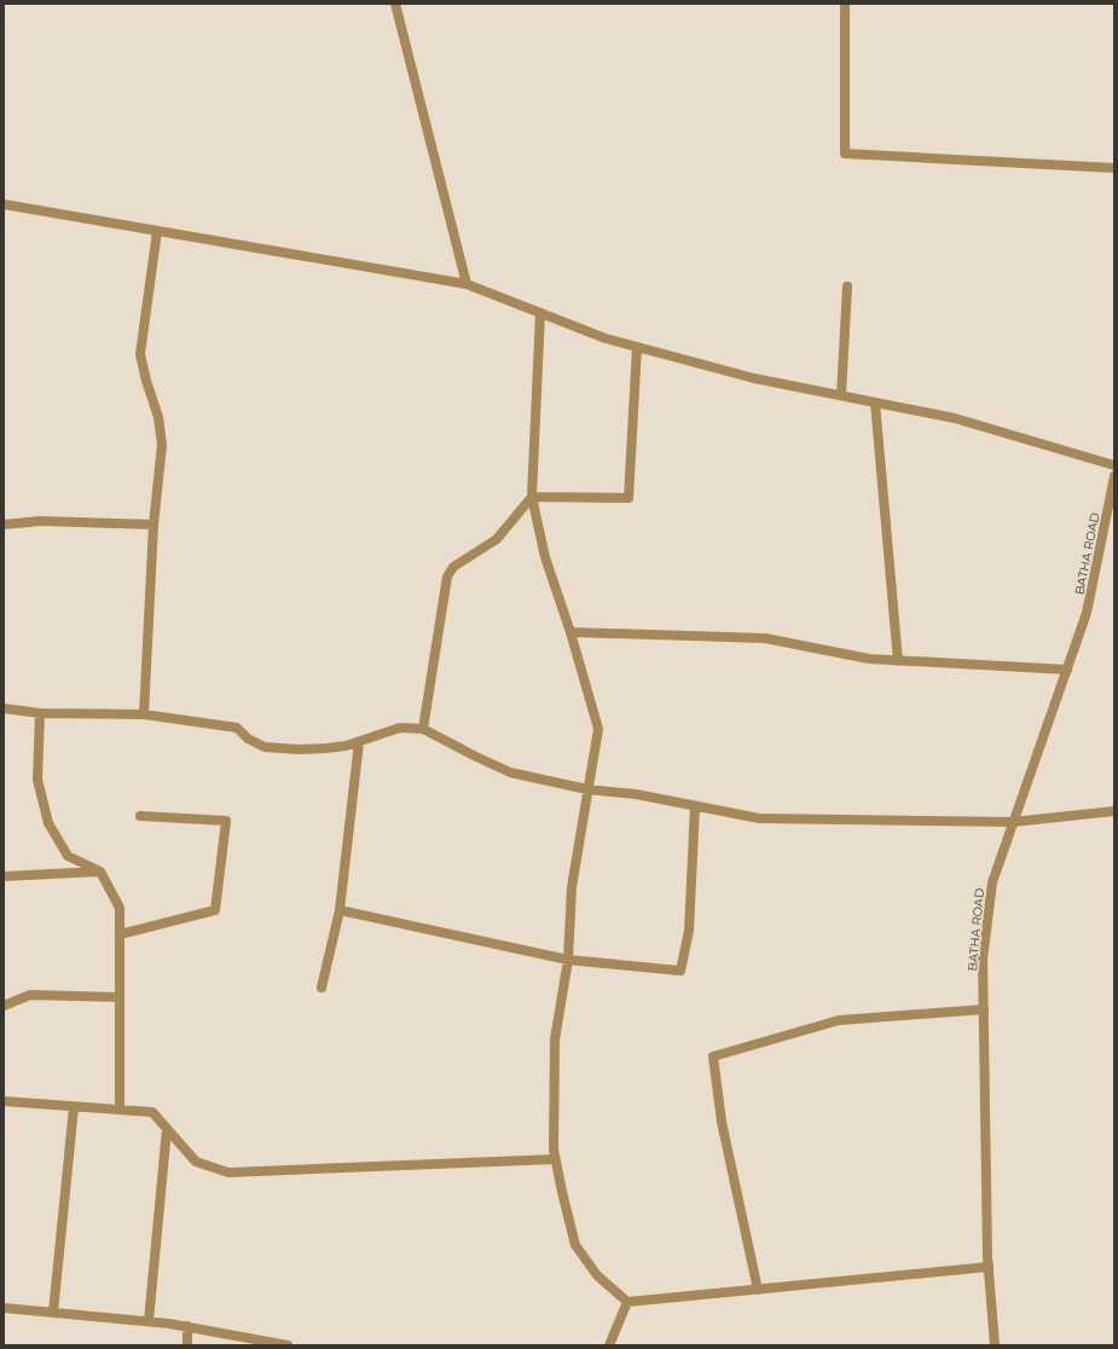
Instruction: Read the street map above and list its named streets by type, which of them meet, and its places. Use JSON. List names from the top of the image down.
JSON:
{
  "streets": {
    "street": ["BATHA ROAD"]
  }
}
